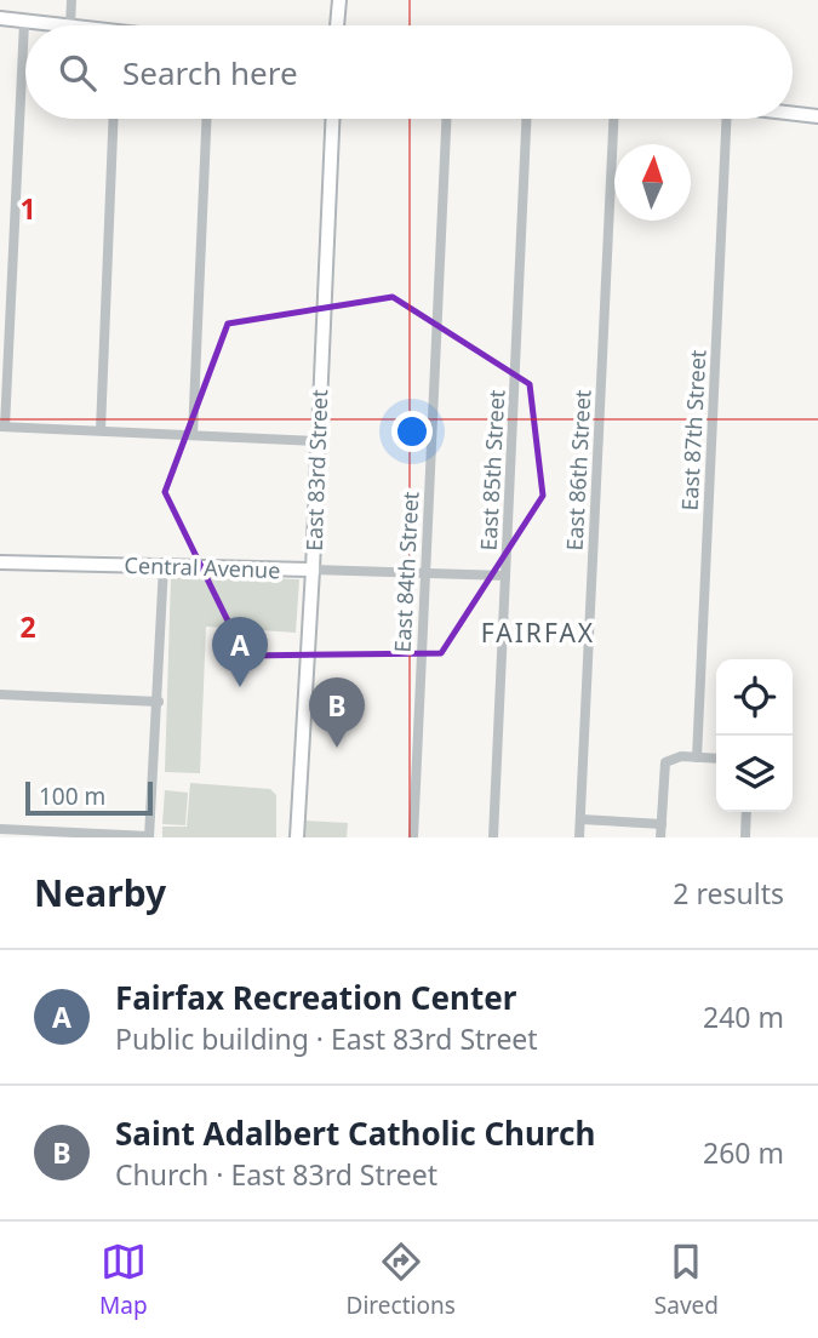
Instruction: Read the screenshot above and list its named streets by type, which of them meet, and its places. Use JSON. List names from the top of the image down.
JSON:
{
  "streets": {
    "street": [
      "East 87th Street",
      "East 83rd Street",
      "East 85th Street",
      "East 86th Street",
      "Central Avenue",
      "East 84th Street"
    ]
  },
  "crossings": [
    ["East 83rd Street", "Central Avenue"],
    ["East 85th Street", "Central Avenue"],
    ["Central Avenue", "East 84th Street"]
  ],
  "districts": ["FAIRFAX"],
  "scale_bar": "100 m",
  "north": "top",
  "page": {
    "search": "Search here",
    "pins": ["A", "B"],
    "scale": "100 m",
    "heading": ["Nearby", "2 results"],
    "list": [
      {
        "mark": "A",
        "name": "Fairfax Recreation Center",
        "note": "Public building · East 83rd Street",
        "value": "240 m"
      },
      {
        "mark": "B",
        "name": "Saint Adalbert Catholic Church",
        "note": "Church · East 83rd Street",
        "value": "260 m"
      }
    ],
    "nav": ["Map", "Directions", "Saved"]
  },
  "grid": {
    "rows": ["1", "2"]
  }
}
